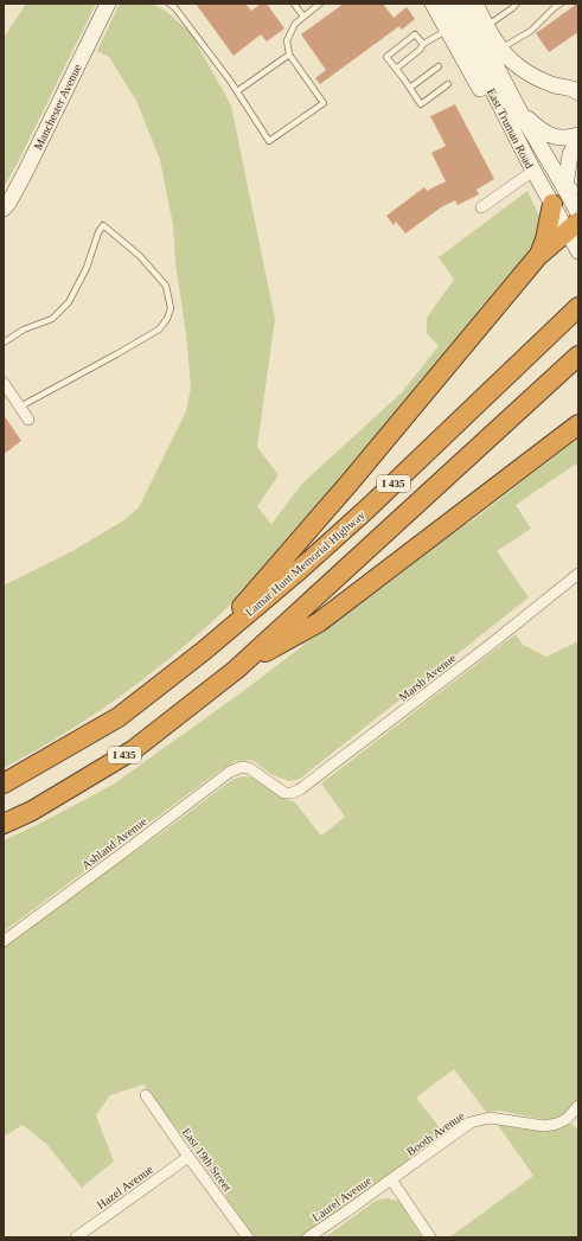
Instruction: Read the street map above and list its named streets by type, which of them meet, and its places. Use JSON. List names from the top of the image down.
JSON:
{
  "streets": {
    "highway": ["I 435", "Lamar Hunt Memorial Highway"],
    "main road": ["Manchester Avenue", "East Truman Road"],
    "street": [
      "Marsh Avenue",
      "Ashland Avenue",
      "Booth Avenue",
      "East 19th Street",
      "Hazel Avenue",
      "Laurel Avenue"
    ]
  },
  "crossings": [
    ["Marsh Avenue", "Ashland Avenue"],
    ["Booth Avenue", "Laurel Avenue"],
    ["East 19th Street", "Hazel Avenue"]
  ]
}
